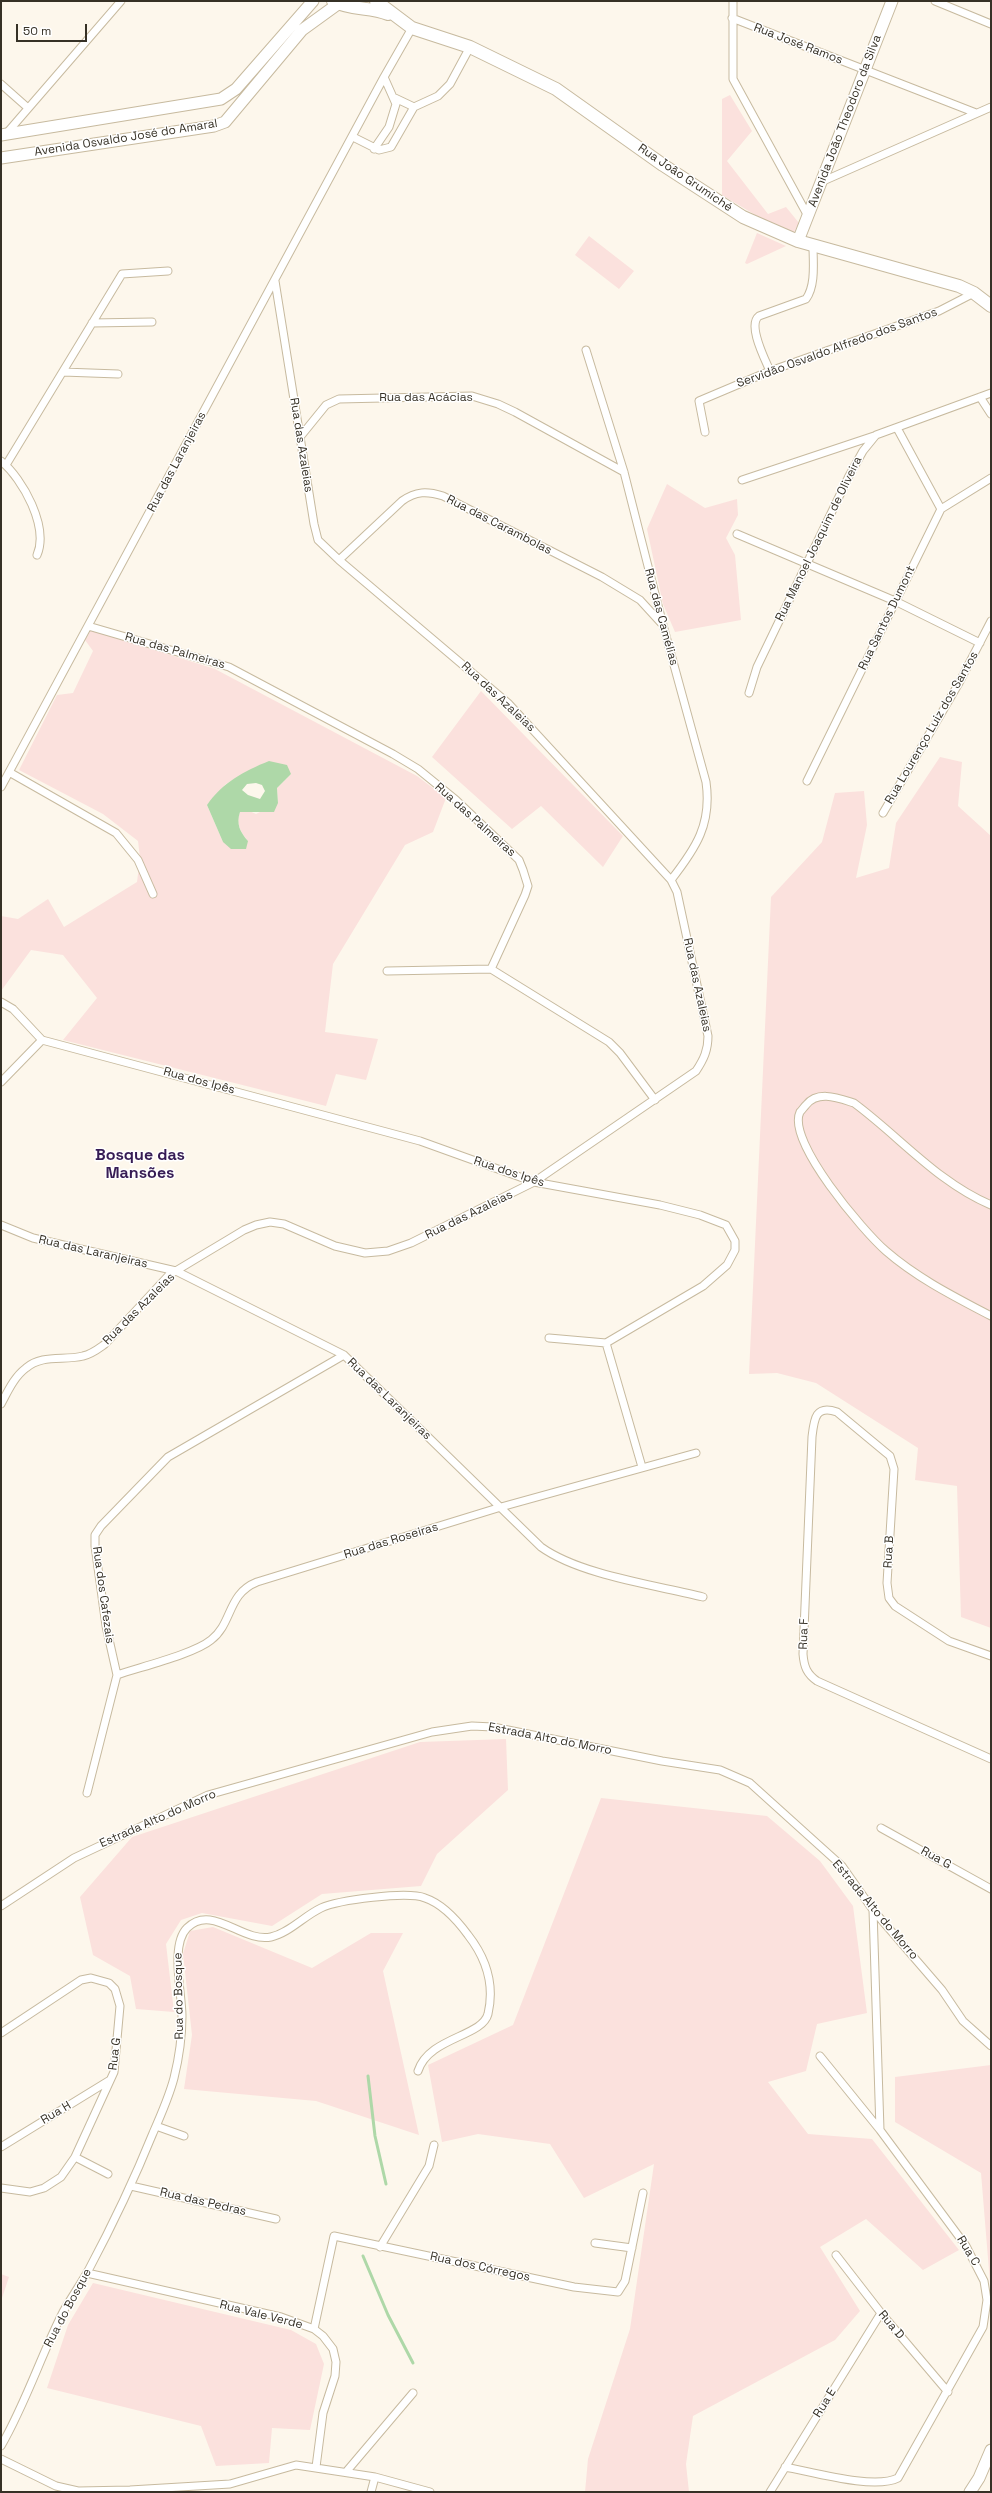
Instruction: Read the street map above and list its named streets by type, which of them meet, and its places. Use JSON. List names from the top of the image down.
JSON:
{
  "streets": {
    "main road": ["Avenida João Theodoro da Silva", "Avenida Osvaldo José do Amaral", "Rua João Grumiché"],
    "street": [
      "Rua José Ramos",
      "Servidão Osvaldo Alfredo dos Santos",
      "Rua das Acácias",
      "Rua das Azaleias",
      "Rua das Laranjeiras",
      "Rua das Carambolas",
      "Rua Manoel Joaquim de Oliveira",
      "Rua das Camélias",
      "Rua Santos Dumont",
      "Rua das Palmeiras",
      "Rua Lourenço Luiz dos Santos",
      "Rua dos Ipês",
      "Rua das Roseiras",
      "Rua B",
      "Rua dos Cafezais",
      "Rua F",
      "Estrada Alto do Morro",
      "Rua G",
      "Rua do Bosque",
      "Rua H",
      "Rua das Pedras",
      "Rua C",
      "Rua dos Córregos",
      "Rua Vale Verde",
      "Rua D",
      "Rua E"
    ]
  },
  "crossings": [
    ["Rua José Ramos", "Avenida João Theodoro da Silva"],
    ["Avenida João Theodoro da Silva", "Rua João Grumiché"],
    ["Avenida Osvaldo José do Amaral", "Rua João Grumiché"],
    ["Rua João Grumiché", "Servidão Osvaldo Alfredo dos Santos"],
    ["Rua João Grumiché", "Rua das Laranjeiras"],
    ["Rua das Acácias", "Rua das Azaleias"],
    ["Rua das Acácias", "Rua das Camélias"],
    ["Rua das Azaleias", "Rua das Laranjeiras"],
    ["Rua das Azaleias", "Rua das Carambolas"],
    ["Rua das Azaleias", "Rua das Camélias"],
    ["Rua das Azaleias", "Rua dos Ipês"],
    ["Rua das Laranjeiras", "Rua das Palmeiras"],
    ["Rua das Laranjeiras", "Rua das Roseiras"],
    ["Rua das Laranjeiras", "Rua dos Cafezais"],
    ["Rua das Carambolas", "Rua das Camélias"],
    ["Rua das Roseiras", "Rua dos Cafezais"],
    ["Rua B", "Rua F"],
    ["Rua G", "Rua H"],
    ["Rua do Bosque", "Rua das Pedras"],
    ["Rua do Bosque", "Rua Vale Verde"],
    ["Rua C", "Rua D"],
    ["Rua C", "Rua E"],
    ["Rua dos Córregos", "Rua Vale Verde"],
    ["Rua D", "Rua E"]
  ],
  "districts": ["Bosque das Mansões"],
  "scale_bar": "50 m"
}
